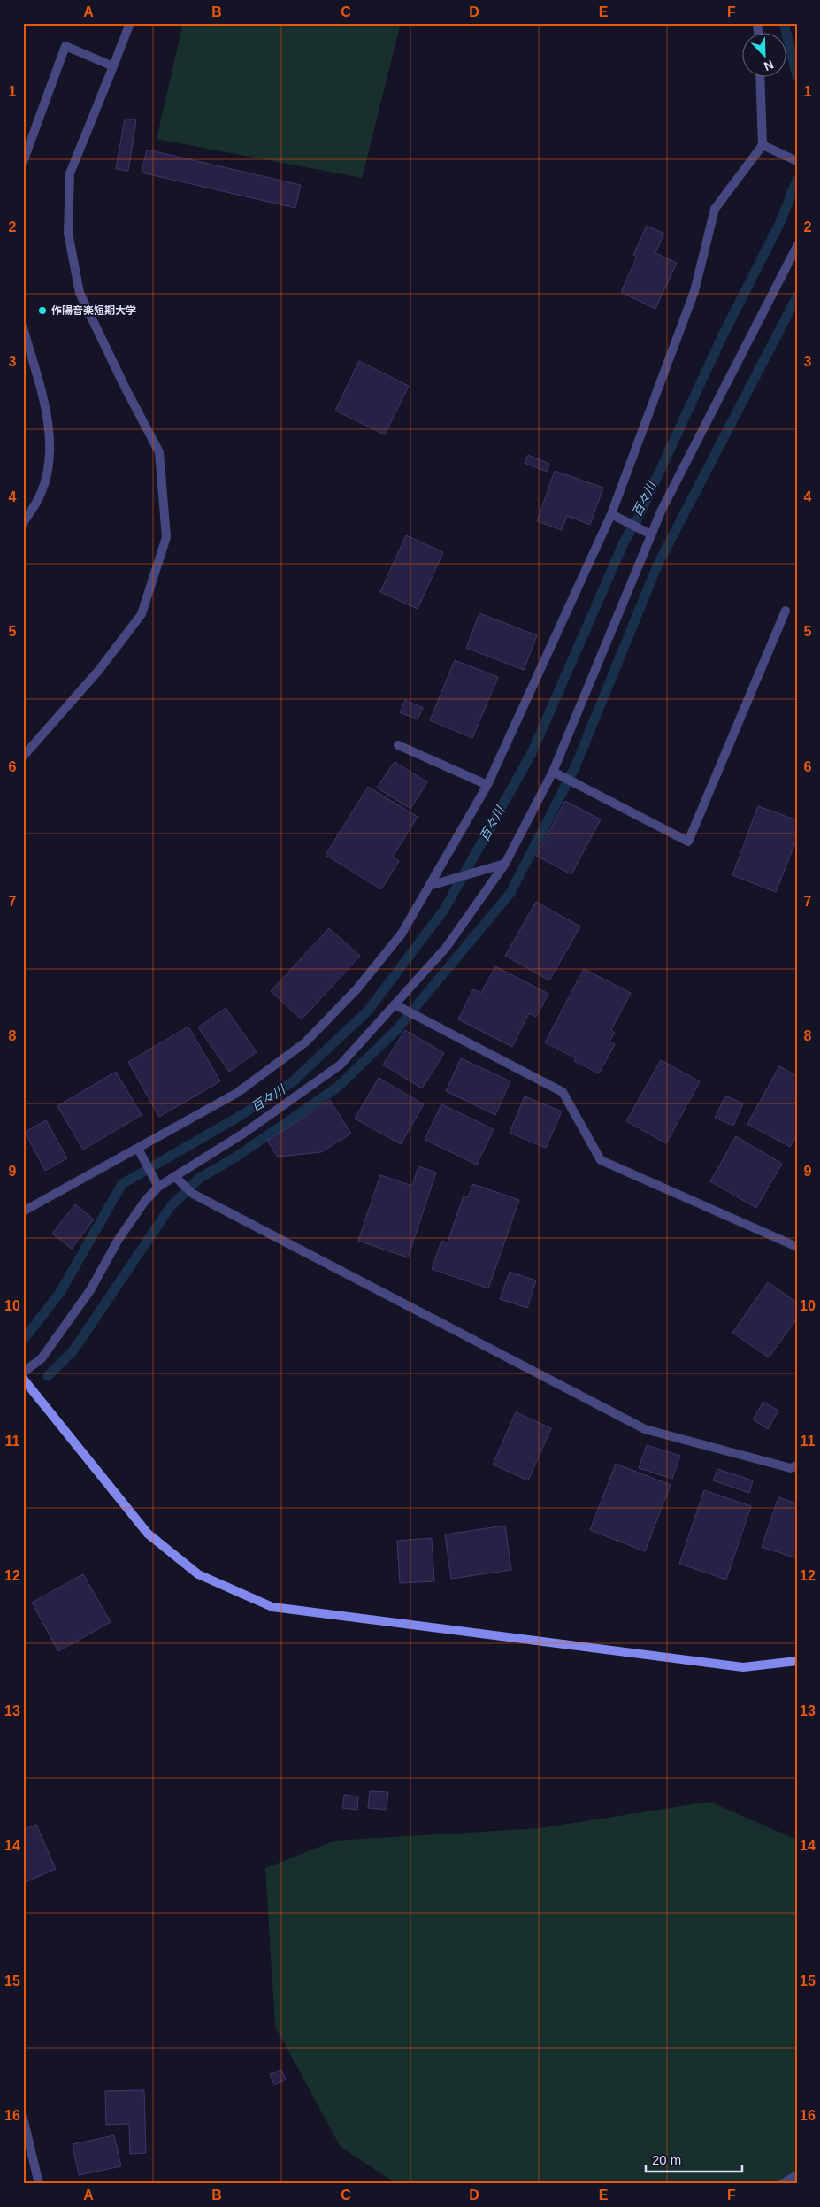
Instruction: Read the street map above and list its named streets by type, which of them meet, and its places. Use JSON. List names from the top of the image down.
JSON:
{
  "water": ["百々川"],
  "places": ["作陽音楽短期大学"],
  "scale_bar": "20 m",
  "north": "bottom right",
  "grid": {
    "columns": [
      "A",
      "B",
      "C",
      "D",
      "E",
      "F"
    ],
    "rows": [
      "1",
      "2",
      "3",
      "4",
      "5",
      "6",
      "7",
      "8",
      "9",
      "10",
      "11",
      "12",
      "13",
      "14",
      "15",
      "16"
    ]
  }
}
